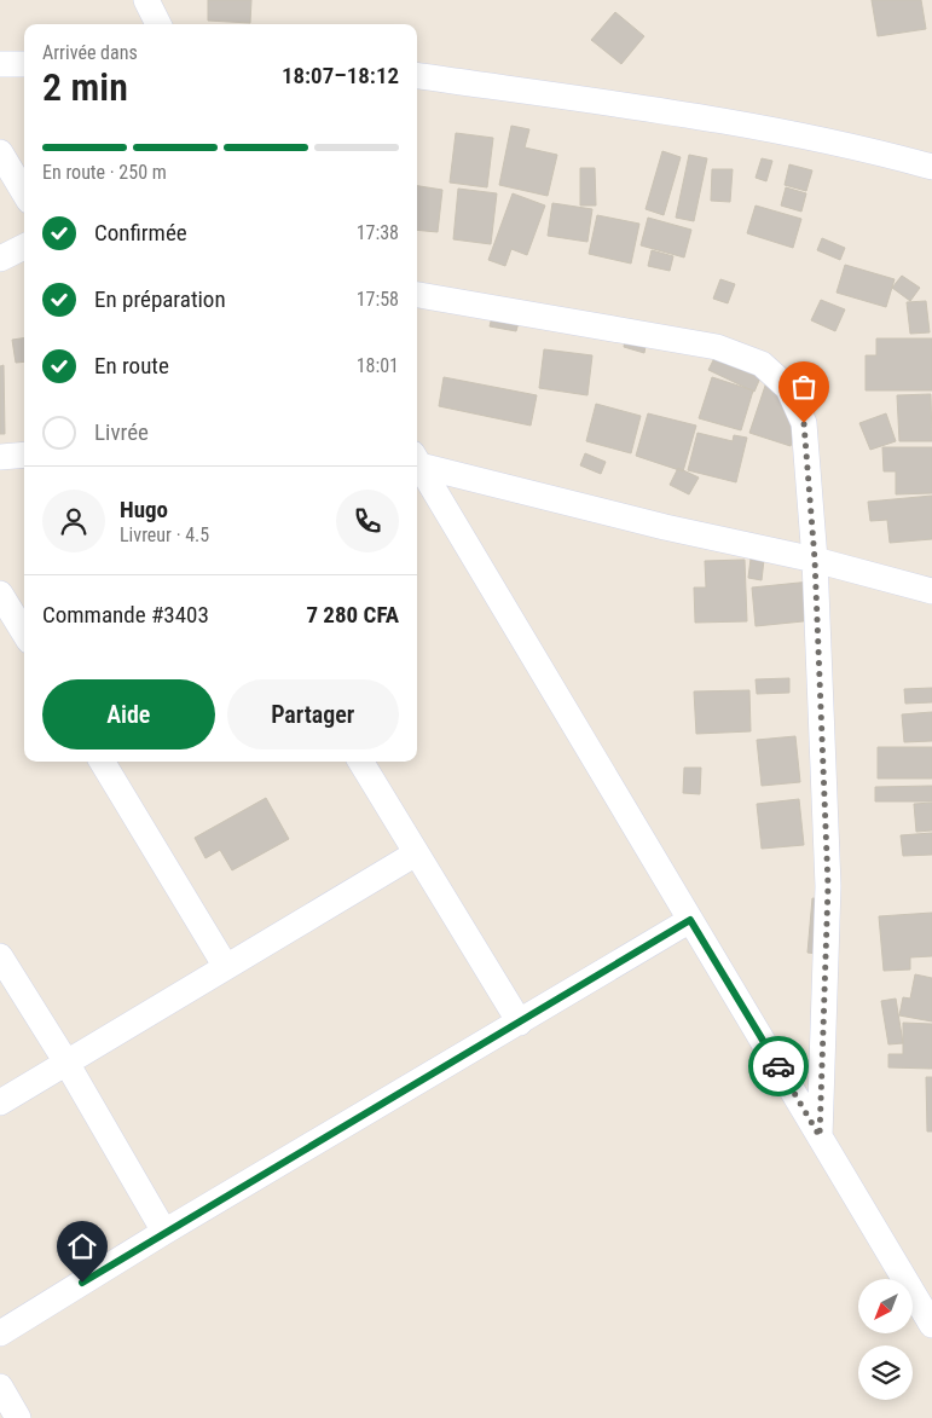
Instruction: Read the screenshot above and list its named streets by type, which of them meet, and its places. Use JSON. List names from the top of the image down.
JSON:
{
  "north": "bottom left",
  "page": {
    "heading": ["2 min", "Arrivée dans", "18:07–18:12"],
    "panel": [
      "Hugo",
      "Livreur · 4.5",
      "Commande #3403",
      "7 280 CFA"
    ],
    "bar": "En route · 250 m",
    "list": [
      ["Confirmée", "17:38"],
      ["En préparation", "17:58"],
      ["En route", "18:01"],
      "Livrée"
    ],
    "buttons": ["Aide", "Partager"]
  }
}
